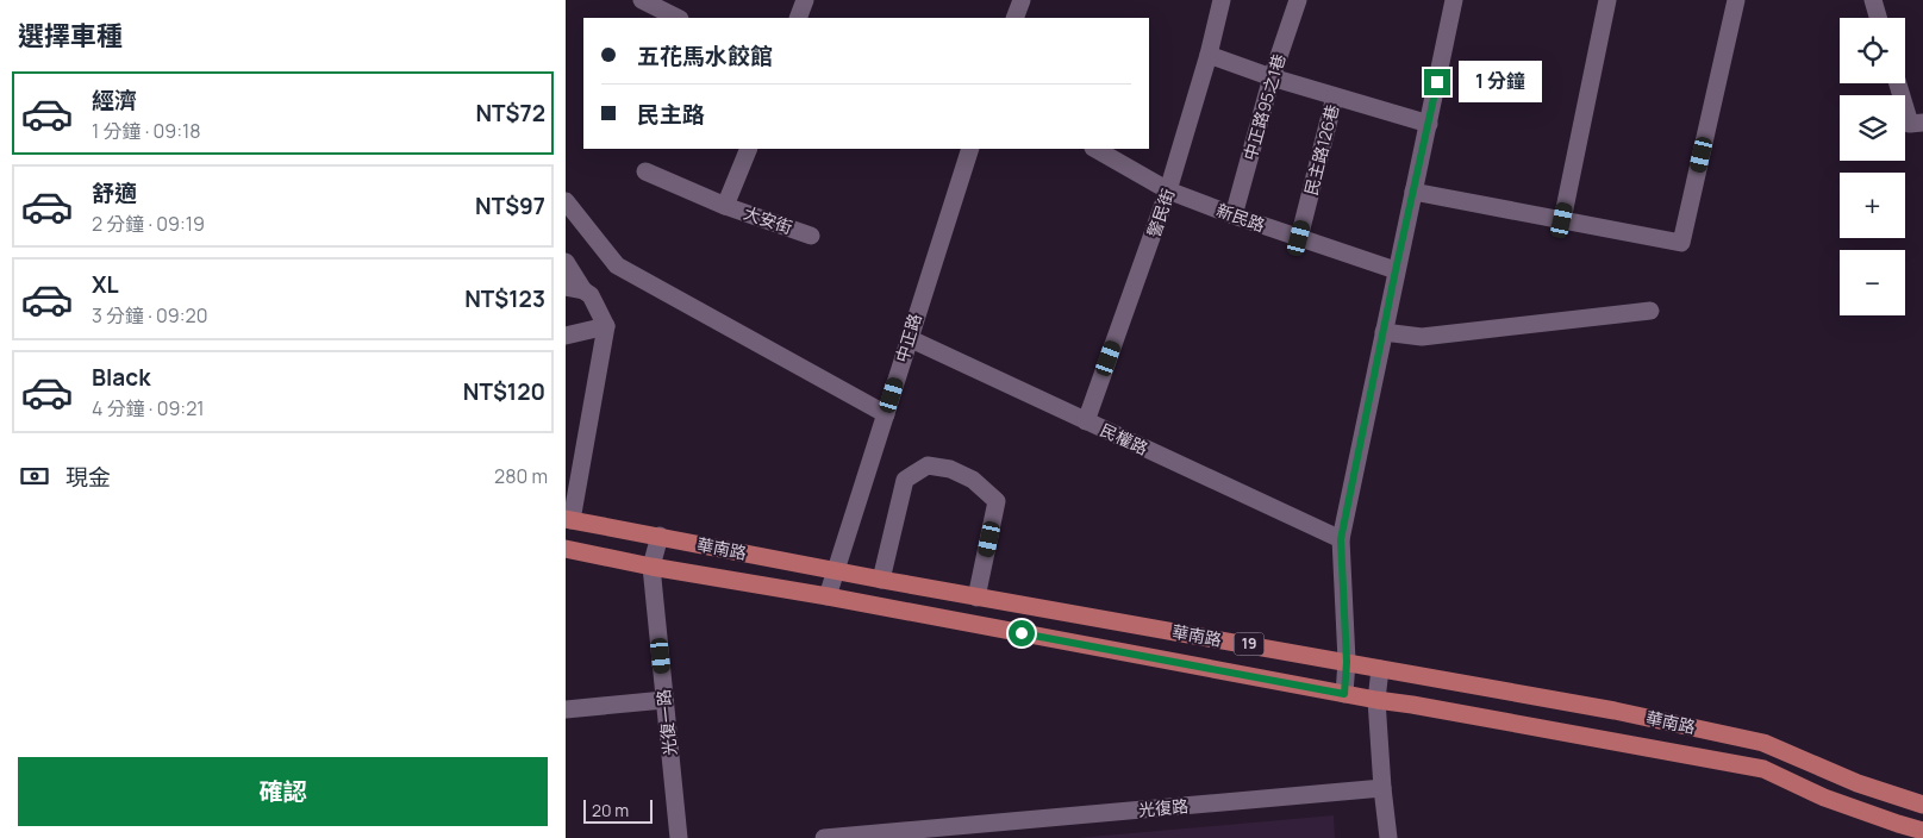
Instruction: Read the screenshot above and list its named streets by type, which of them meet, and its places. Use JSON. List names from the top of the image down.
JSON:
{
  "streets": {
    "main road": ["華南路", "19"],
    "street": [
      "中正路95之1巷",
      "民主路126巷",
      "警民街",
      "新民路",
      "大安街",
      "中正路",
      "民權路",
      "光復一路",
      "光復路"
    ]
  },
  "crossings": [
    ["中正路95之1巷", "新民路"],
    ["民主路126巷", "新民路"],
    ["警民街", "新民路"],
    ["警民街", "民權路"],
    ["中正路", "民權路"],
    ["中正路", "華南路"],
    ["華南路", "光復一路"]
  ],
  "scale_bar": "20 m",
  "page": {
    "heading": "選擇車種",
    "map_buttons": ["+", "−"],
    "banner": ["五花馬水餃館", "民主路"],
    "bubble": "1 分鐘",
    "list": [
      {
        "name": "經濟",
        "note": "1 分鐘 · 09:18",
        "value": "NT$72"
      },
      {
        "name": "舒適",
        "note": "2 分鐘 · 09:19",
        "value": "NT$97"
      },
      {
        "name": "XL",
        "note": "3 分鐘 · 09:20",
        "value": "NT$123"
      },
      {
        "name": "Black",
        "note": "4 分鐘 · 09:21",
        "value": "NT$120"
      }
    ],
    "pay": ["現金", "280 m"],
    "buttons": "確認",
    "scale": "20 m"
  }
}
